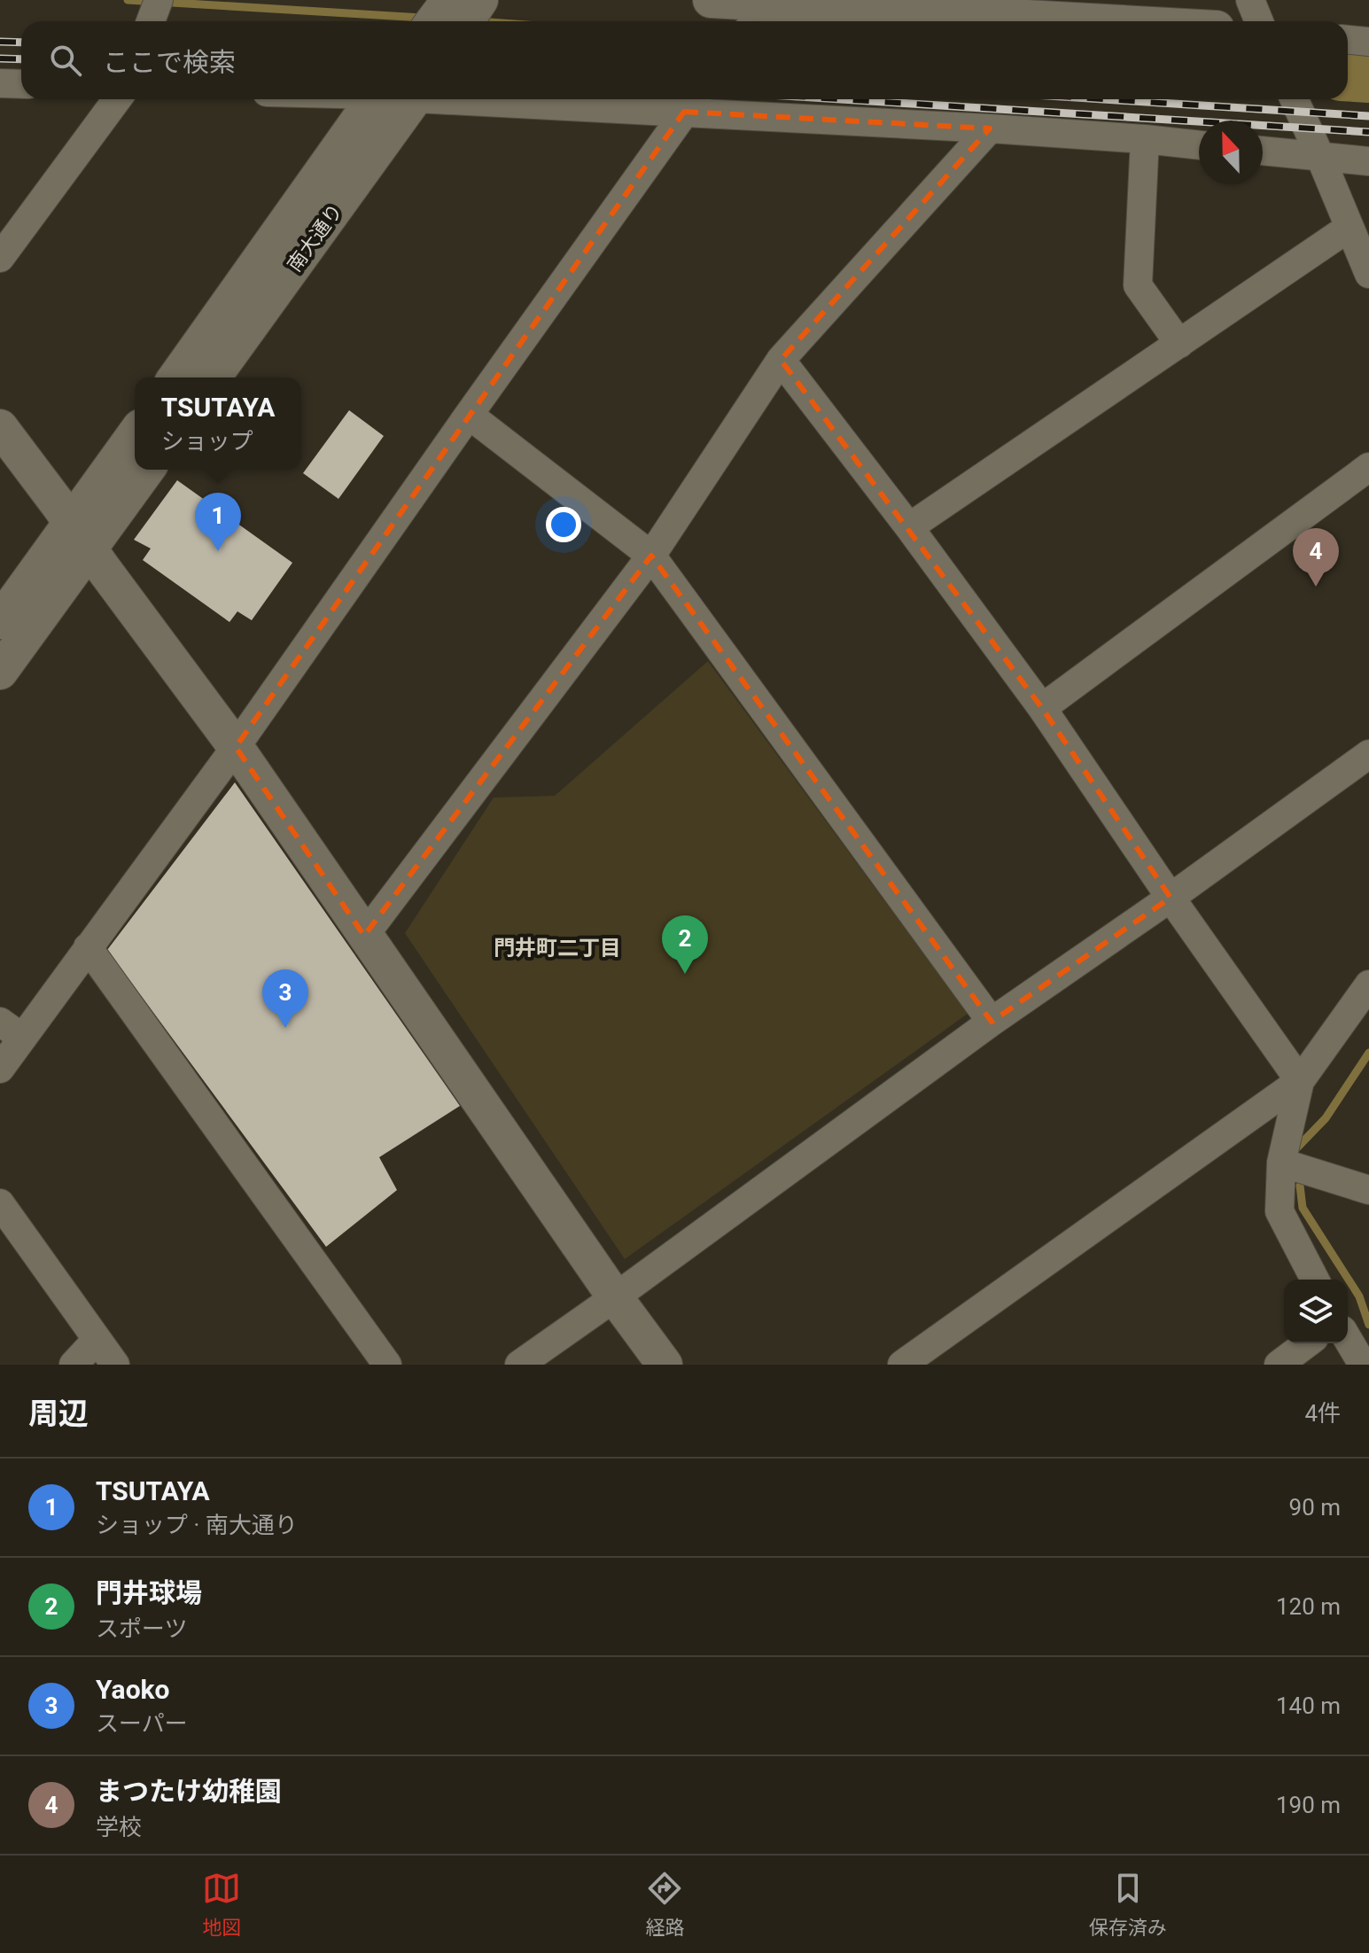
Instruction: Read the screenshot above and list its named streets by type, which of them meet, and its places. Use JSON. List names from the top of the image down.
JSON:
{
  "streets": {
    "street": ["南大通り"]
  },
  "districts": ["門井町二丁目"],
  "north": "top",
  "page": {
    "search": "ここで検索",
    "popup": ["TSUTAYA", "ショップ"],
    "pins": [
      "1",
      "4",
      "2",
      "3"
    ],
    "heading": ["周辺", "4件"],
    "list": [
      {
        "mark": "1",
        "name": "TSUTAYA",
        "note": "ショップ · 南大通り",
        "value": "90 m"
      },
      {
        "mark": "2",
        "name": "門井球場",
        "note": "スポーツ",
        "value": "120 m"
      },
      {
        "mark": "3",
        "name": "Yaoko",
        "note": "スーパー",
        "value": "140 m"
      },
      {
        "mark": "4",
        "name": "まつたけ幼稚園",
        "note": "学校",
        "value": "190 m"
      }
    ],
    "nav": ["地図", "経路", "保存済み"]
  }
}
